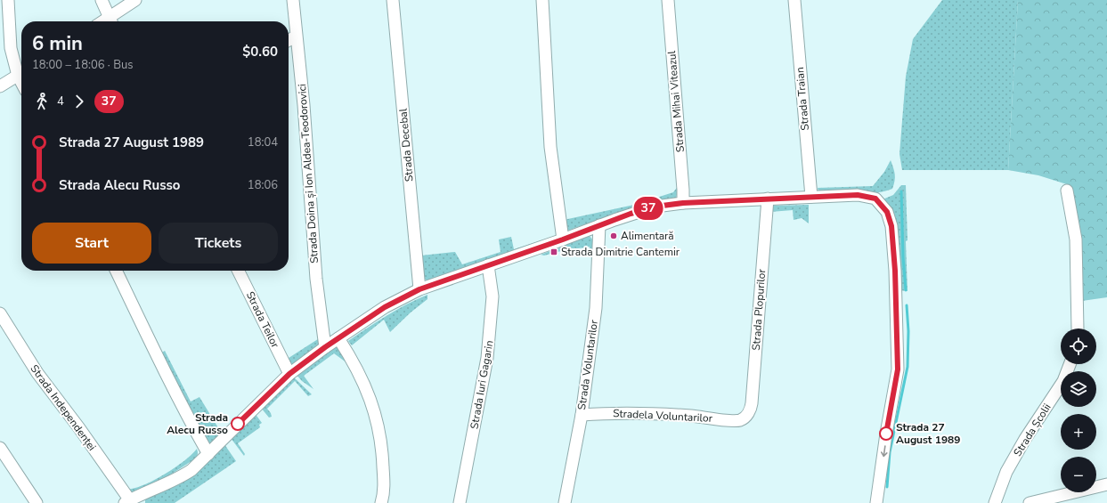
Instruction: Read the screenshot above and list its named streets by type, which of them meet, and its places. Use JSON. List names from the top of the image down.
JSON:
{
  "streets": {
    "street": [
      "Strada Traian",
      "Strada Mihai Viteazul",
      "Strada Decebal",
      "Strada Doina și Ion Aldea-Teodorovici",
      "Strada Plopurilor",
      "Strada Teilor",
      "Strada Voluntarilor",
      "Strada Iuri Gagarin",
      "Strada Independenței",
      "Stradela Voluntarilor",
      "Strada Școlii"
    ]
  },
  "crossings": [
    ["Strada Plopurilor", "Stradela Voluntarilor"],
    ["Strada Voluntarilor", "Stradela Voluntarilor"]
  ],
  "places": {
    "other": ["Alimentară", "Strada Alecu Russo", "Strada 27 August 1989"],
    "transit": ["Strada Dimitrie Cantemir"]
  },
  "lines": ["bus line 37"],
  "page": {
    "on_map": "37",
    "heading": ["6 min", "18:00 – 18:06 · Bus", "$0.60"],
    "legs": ["4", "37"],
    "list": [
      {
        "name": "Strada 27 August 1989",
        "value": "18:04"
      },
      {
        "name": "Strada Alecu Russo",
        "value": "18:06"
      }
    ],
    "buttons": ["Start", "Tickets"],
    "map_buttons": ["+", "−"]
  }
}
